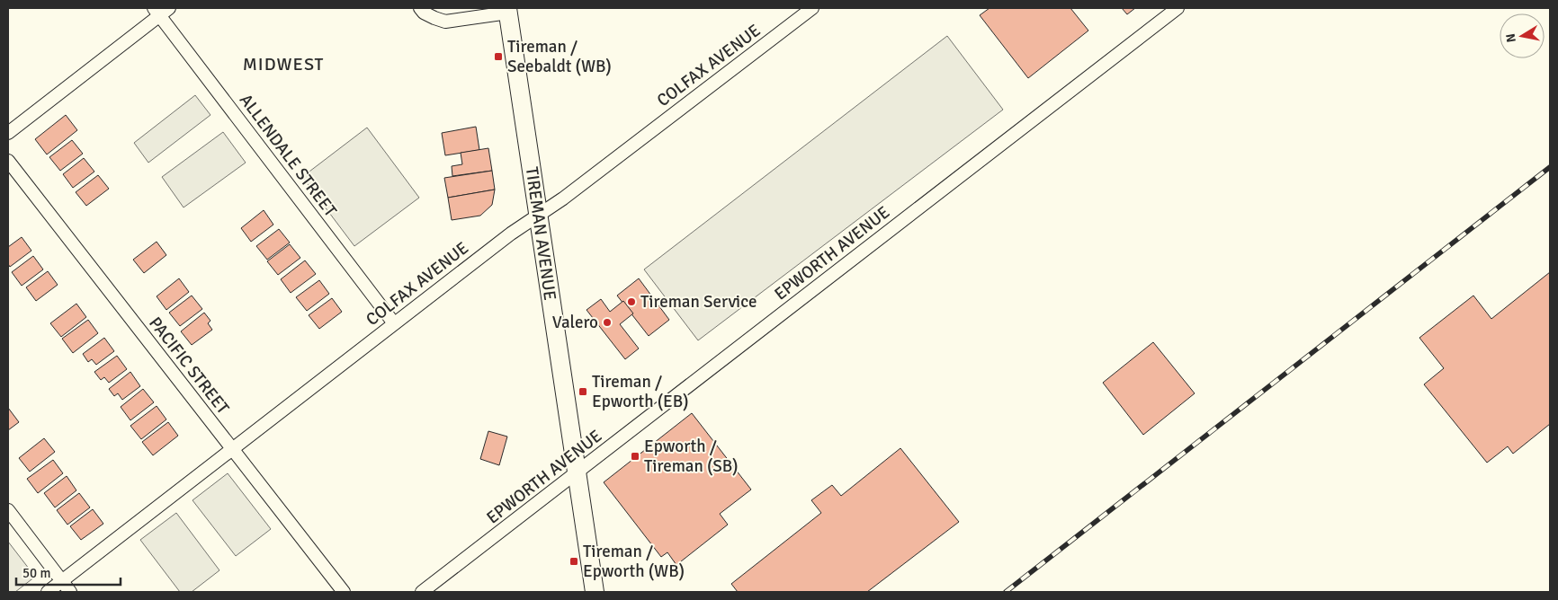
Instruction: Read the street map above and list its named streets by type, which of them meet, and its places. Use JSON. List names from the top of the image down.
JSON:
{
  "streets": {
    "street": [
      "COLFAX AVENUE",
      "ALLENDALE STREET",
      "TIREMAN AVENUE",
      "EPWORTH AVENUE",
      "PACIFIC STREET"
    ]
  },
  "crossings": [
    ["COLFAX AVENUE", "ALLENDALE STREET"],
    ["COLFAX AVENUE", "TIREMAN AVENUE"],
    ["COLFAX AVENUE", "PACIFIC STREET"],
    ["TIREMAN AVENUE", "EPWORTH AVENUE"]
  ],
  "districts": ["MIDWEST"],
  "places": {
    "transit": [
      "Tireman / Seebaldt (WB)",
      "Tireman / Epworth (EB)",
      "Epworth / Tireman (SB)",
      "Tireman / Epworth (WB)"
    ],
    "other": ["Tireman Service", "Valero"]
  },
  "scale_bar": "50 m",
  "north": "left"
}
